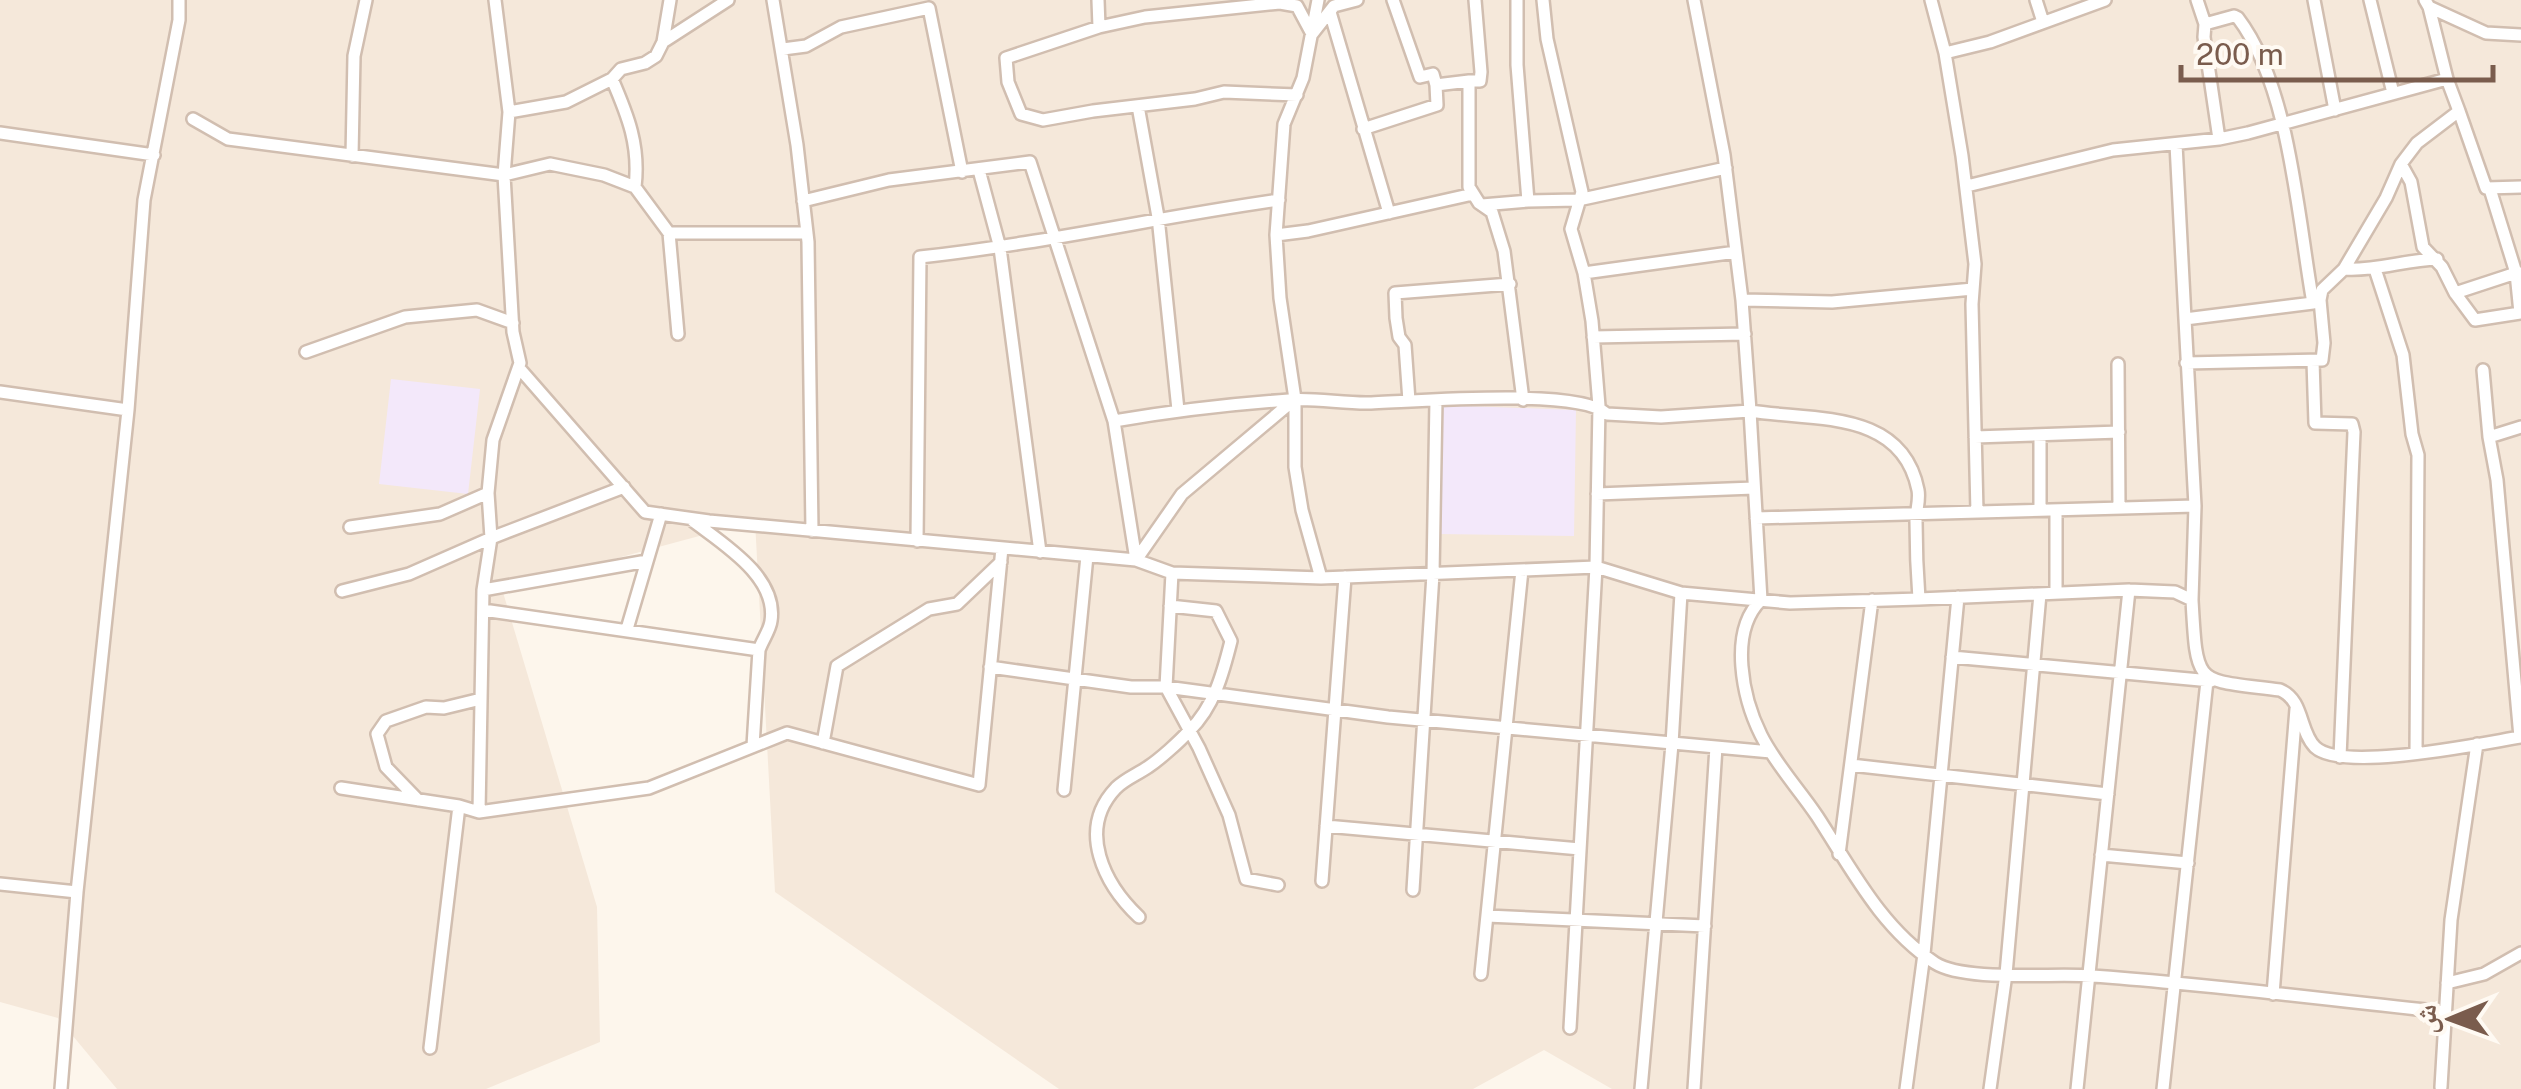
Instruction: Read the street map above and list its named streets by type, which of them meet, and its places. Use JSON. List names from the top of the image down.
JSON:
{
  "scale_bar": "200 m",
  "north": "left"
}
